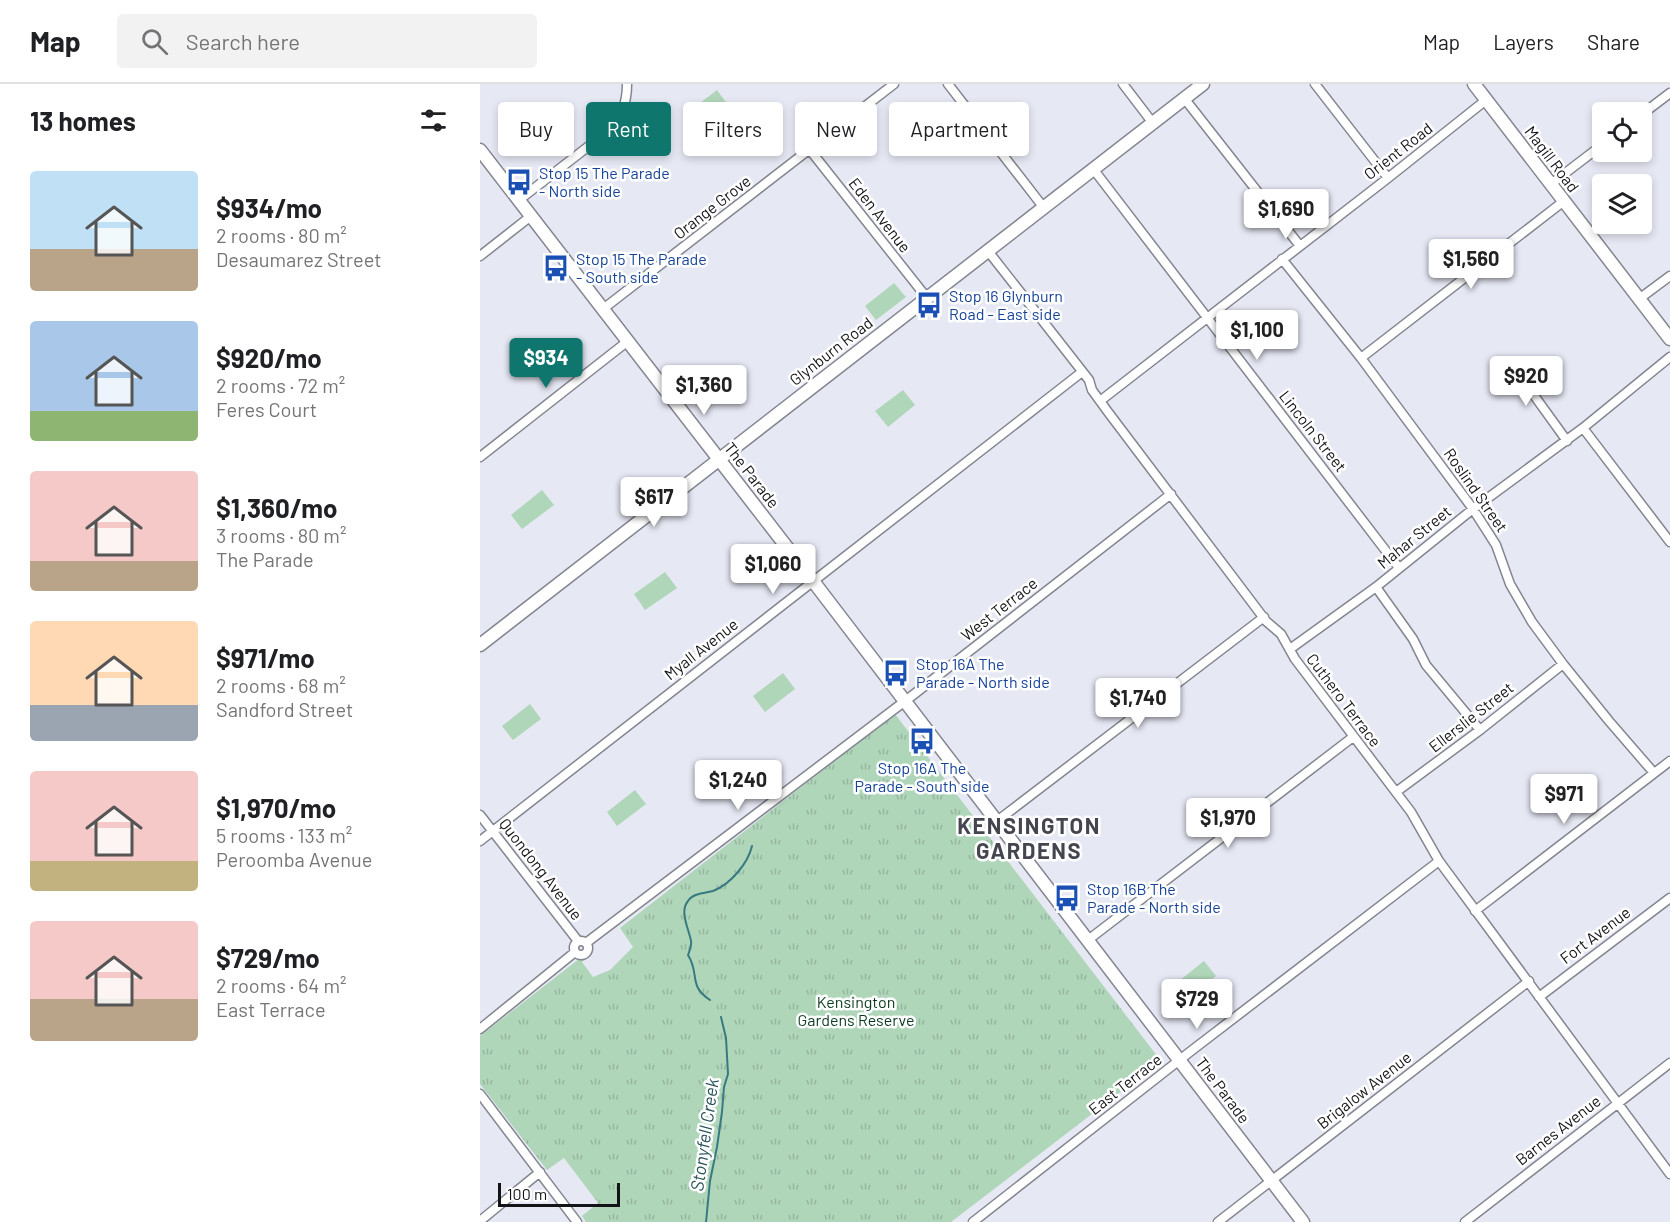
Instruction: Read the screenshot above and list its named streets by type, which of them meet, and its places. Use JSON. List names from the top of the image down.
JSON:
{
  "streets": {
    "main road": ["Magill Road", "Glynburn Road", "The Parade"],
    "street": [
      "Orient Road",
      "Orange Grove",
      "Eden Avenue",
      "Lincoln Street",
      "Roslind Street",
      "Mahar Street",
      "West Terrace",
      "Myall Avenue",
      "Cuthero Terrace",
      "Ellerslie Street",
      "Quondong Avenue",
      "Fort Avenue",
      "East Terrace",
      "Brigalow Avenue",
      "Barnes Avenue"
    ]
  },
  "crossings": [
    ["Orient Road", "Magill Road"],
    ["Orient Road", "Lincoln Street"],
    ["Orient Road", "Roslind Street"],
    ["Orient Road", "Cuthero Terrace"],
    ["Orange Grove", "The Parade"],
    ["Eden Avenue", "Glynburn Road"],
    ["Glynburn Road", "Lincoln Street"],
    ["Glynburn Road", "The Parade"],
    ["Glynburn Road", "Cuthero Terrace"],
    ["Lincoln Street", "Mahar Street"],
    ["The Parade", "West Terrace"],
    ["The Parade", "Myall Avenue"],
    ["The Parade", "East Terrace"],
    ["The Parade", "Brigalow Avenue"],
    ["Roslind Street", "Mahar Street"],
    ["Roslind Street", "Ellerslie Street"],
    ["Mahar Street", "Cuthero Terrace"],
    ["West Terrace", "Cuthero Terrace"],
    ["West Terrace", "Quondong Avenue"],
    ["Myall Avenue", "Cuthero Terrace"],
    ["Myall Avenue", "Quondong Avenue"],
    ["Cuthero Terrace", "Ellerslie Street"],
    ["Cuthero Terrace", "Fort Avenue"],
    ["Cuthero Terrace", "East Terrace"],
    ["Cuthero Terrace", "Brigalow Avenue"],
    ["Cuthero Terrace", "Barnes Avenue"]
  ],
  "districts": ["KENSINGTON GARDENS"],
  "water": ["Stonyfell Creek"],
  "parks": ["Kensington Gardens Reserve"],
  "places": {
    "bus stop": [
      "Stop 15 The Parade - North side",
      "Stop 15 The Parade - South side",
      "Stop 16 Glynburn Road - East side",
      "Stop 16A The Parade - North side",
      "Stop 16A The Parade - South side",
      "Stop 16B The Parade - North side"
    ]
  },
  "scale_bar": "100 m",
  "page": {
    "header": "Map",
    "search": "Search here",
    "nav": ["Map", "Layers", "Share"],
    "heading": "13 homes",
    "chip": [
      "Buy",
      "Rent",
      "Filters",
      "New",
      "Apartment"
    ],
    "list": [
      {
        "name": "$934/mo",
        "note": "2 rooms · 80 m² · Desaumarez Street"
      },
      {
        "name": "$920/mo",
        "note": "2 rooms · 72 m² · Feres Court"
      },
      {
        "name": "$1,360/mo",
        "note": "3 rooms · 80 m² · The Parade"
      },
      {
        "name": "$971/mo",
        "note": "2 rooms · 68 m² · Sandford Street"
      },
      {
        "name": "$1,970/mo",
        "note": "5 rooms · 133 m² · Peroomba Avenue"
      },
      {
        "name": "$729/mo",
        "note": "2 rooms · 64 m² · East Terrace"
      }
    ],
    "price": [
      "$1,690",
      "$1,560",
      "$1,100",
      "$934",
      "$920",
      "$1,360",
      "$617",
      "$1,060",
      "$1,740",
      "$1,240",
      "$971",
      "$1,970",
      "$729"
    ],
    "scale": "100 m"
  }
}
